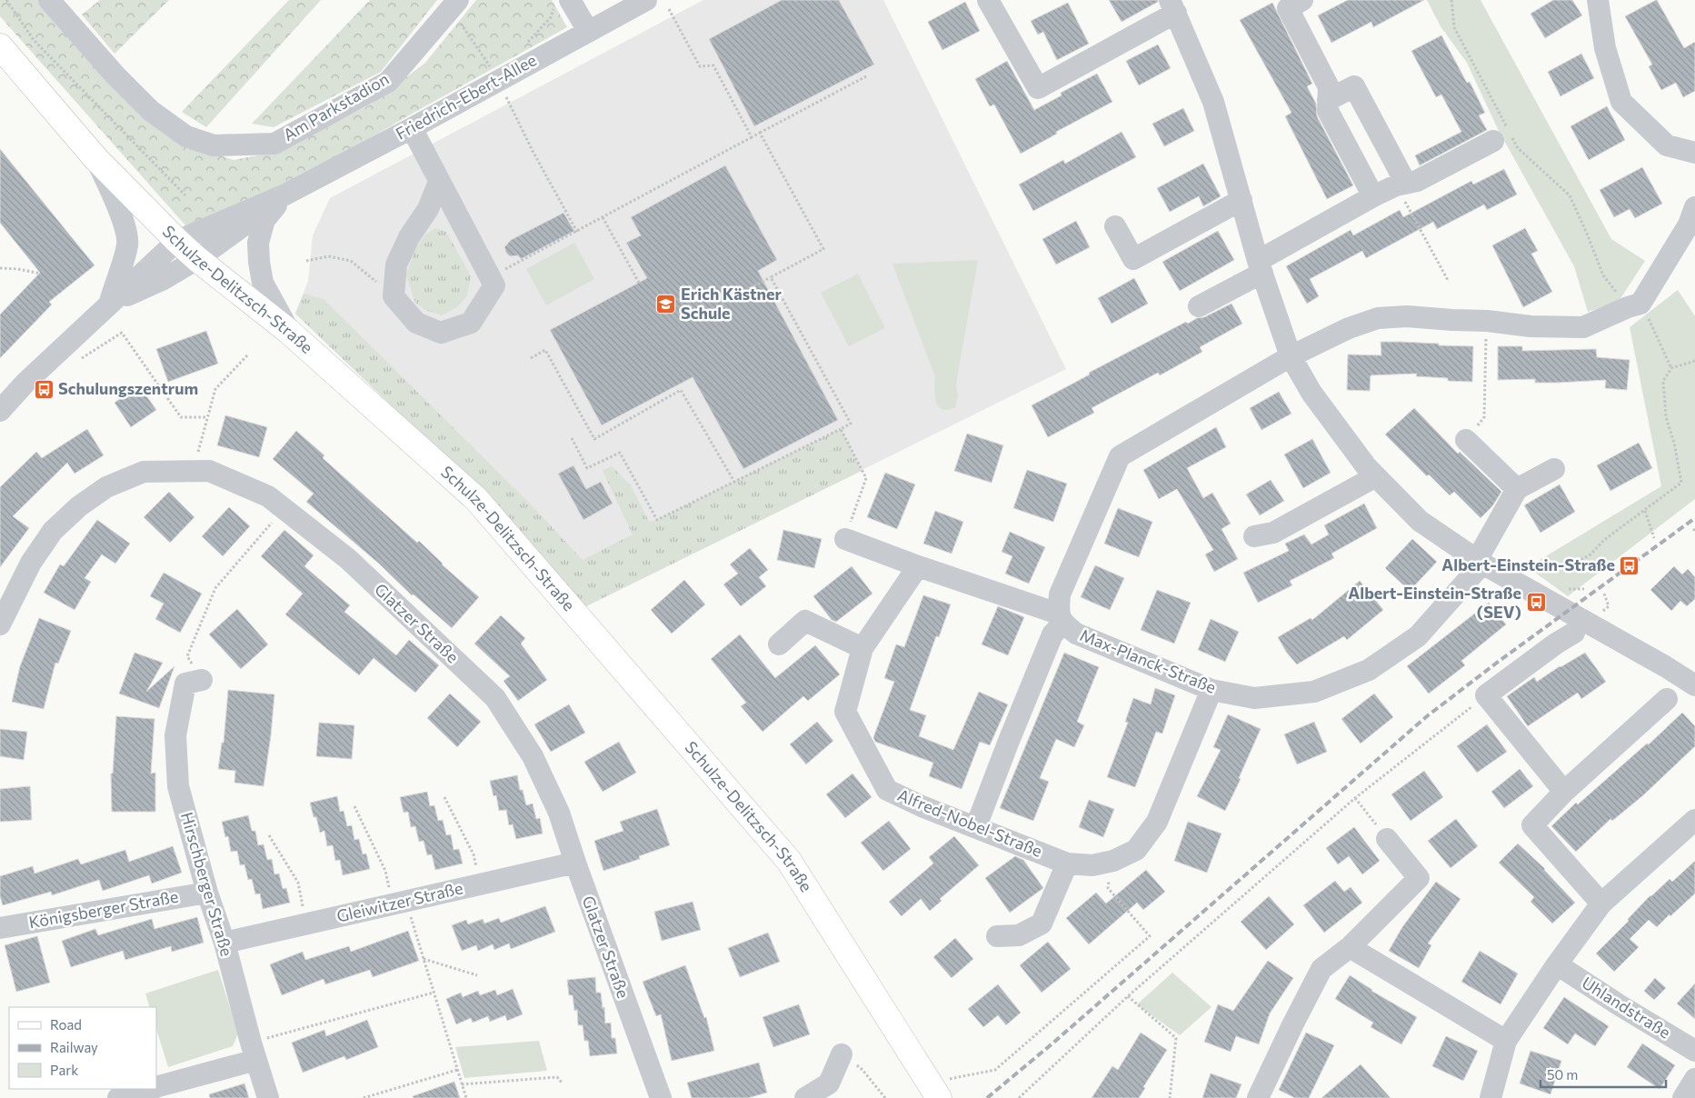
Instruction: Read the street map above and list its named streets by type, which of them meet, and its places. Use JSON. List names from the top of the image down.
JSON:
{
  "streets": {
    "main road": ["Schulze-Delitzsch-Straße"],
    "street": [
      "Friedrich-Ebert-Allee",
      "Am Parkstadion",
      "Glatzer Straße",
      "Max-Planck-Straße",
      "Alfred-Nobel-Straße",
      "Hirschberger Straße",
      "Gleiwitzer Straße",
      "Königsberger Straße",
      "Uhlandstraße"
    ]
  },
  "crossings": [
    ["Glatzer Straße", "Gleiwitzer Straße"],
    ["Max-Planck-Straße", "Alfred-Nobel-Straße"],
    ["Hirschberger Straße", "Gleiwitzer Straße"],
    ["Hirschberger Straße", "Königsberger Straße"]
  ],
  "places": {
    "school or university": ["Erich Kästner Schule"],
    "bus stop": ["Schulungszentrum", "Albert-Einstein-Straße", "Albert-Einstein-Straße (SEV)"]
  },
  "legend": ["Road", "Railway", "Park"],
  "scale_bar": "50 m"
}
